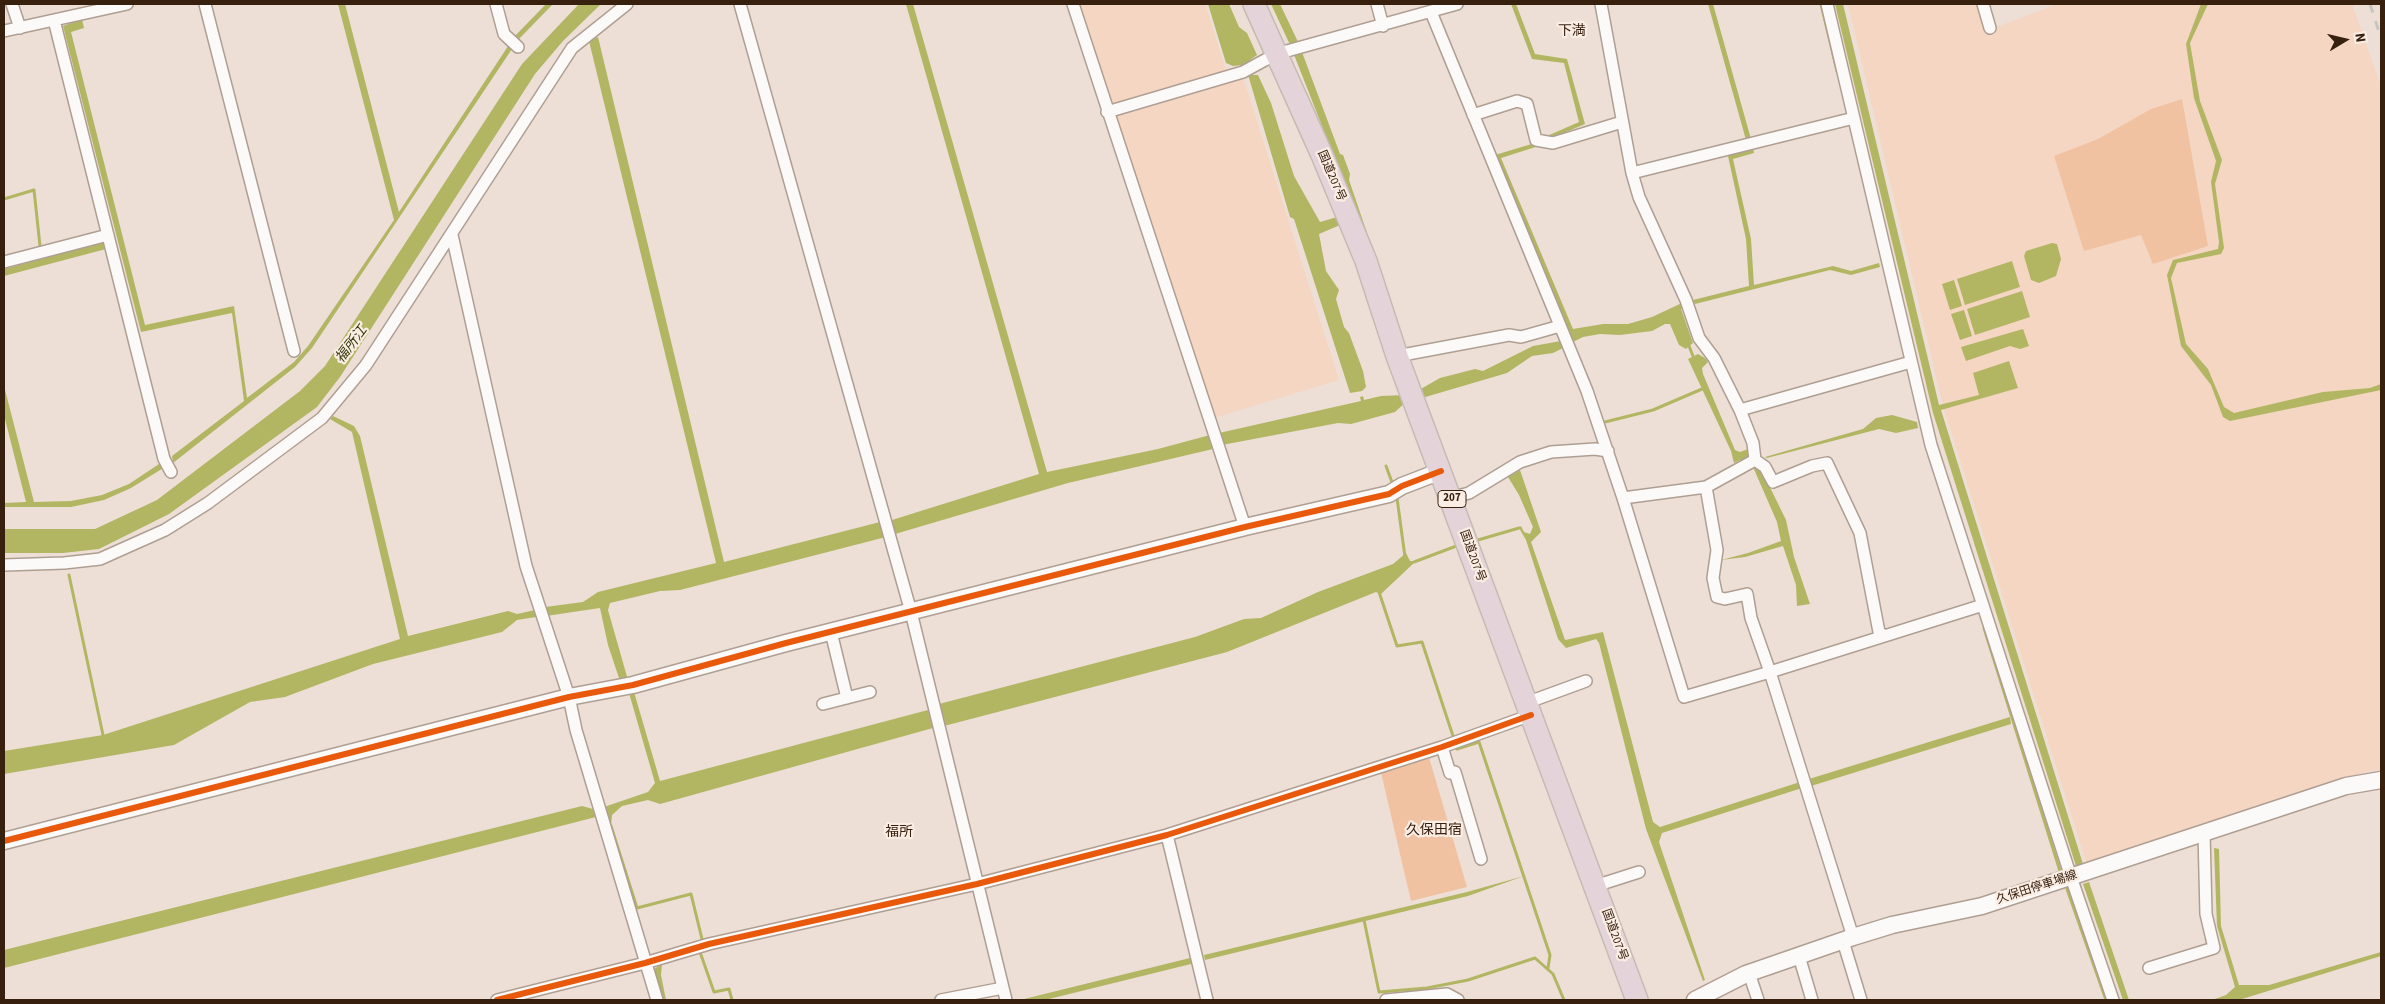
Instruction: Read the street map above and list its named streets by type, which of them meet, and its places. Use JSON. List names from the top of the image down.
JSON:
{
  "streets": {
    "highway": ["国道207号", "207"],
    "street": ["久保田停車場線"]
  },
  "districts": ["下満", "久保田宿", "福所"],
  "water": ["福所江"],
  "north": "right"
}
